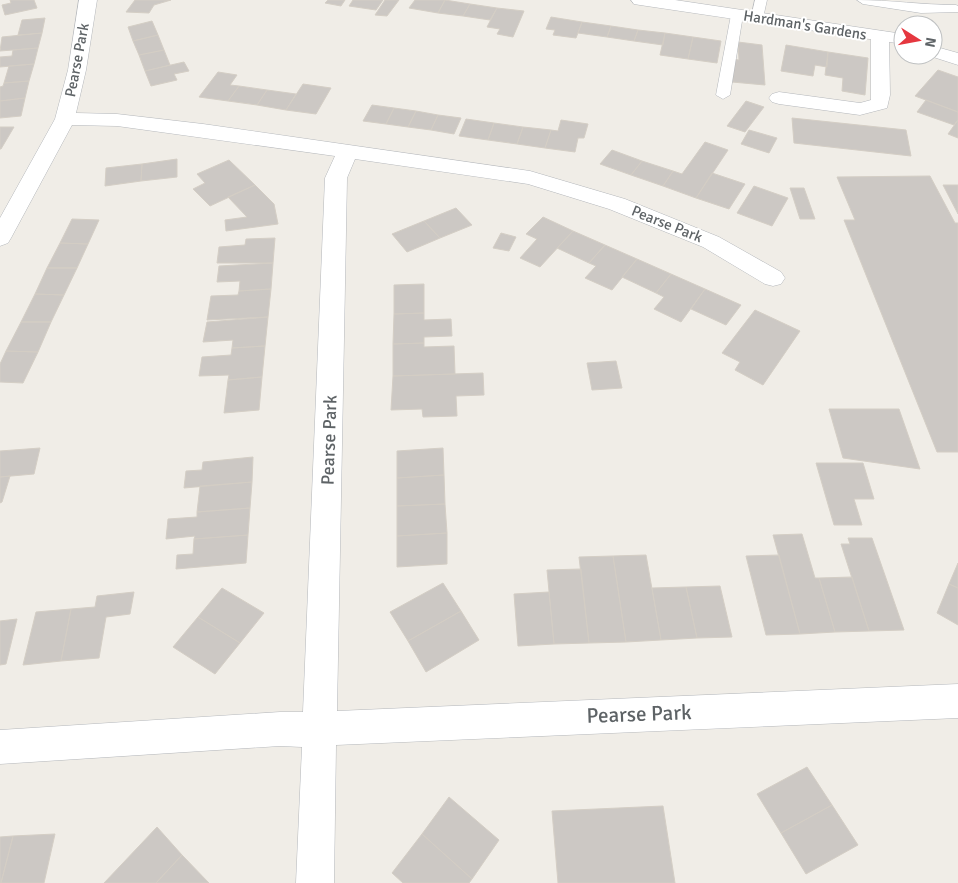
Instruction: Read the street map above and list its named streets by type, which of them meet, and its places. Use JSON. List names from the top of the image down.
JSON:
{
  "streets": {
    "street": ["Hardman's Gardens", "Pearse Park"]
  },
  "north": "right"
}
